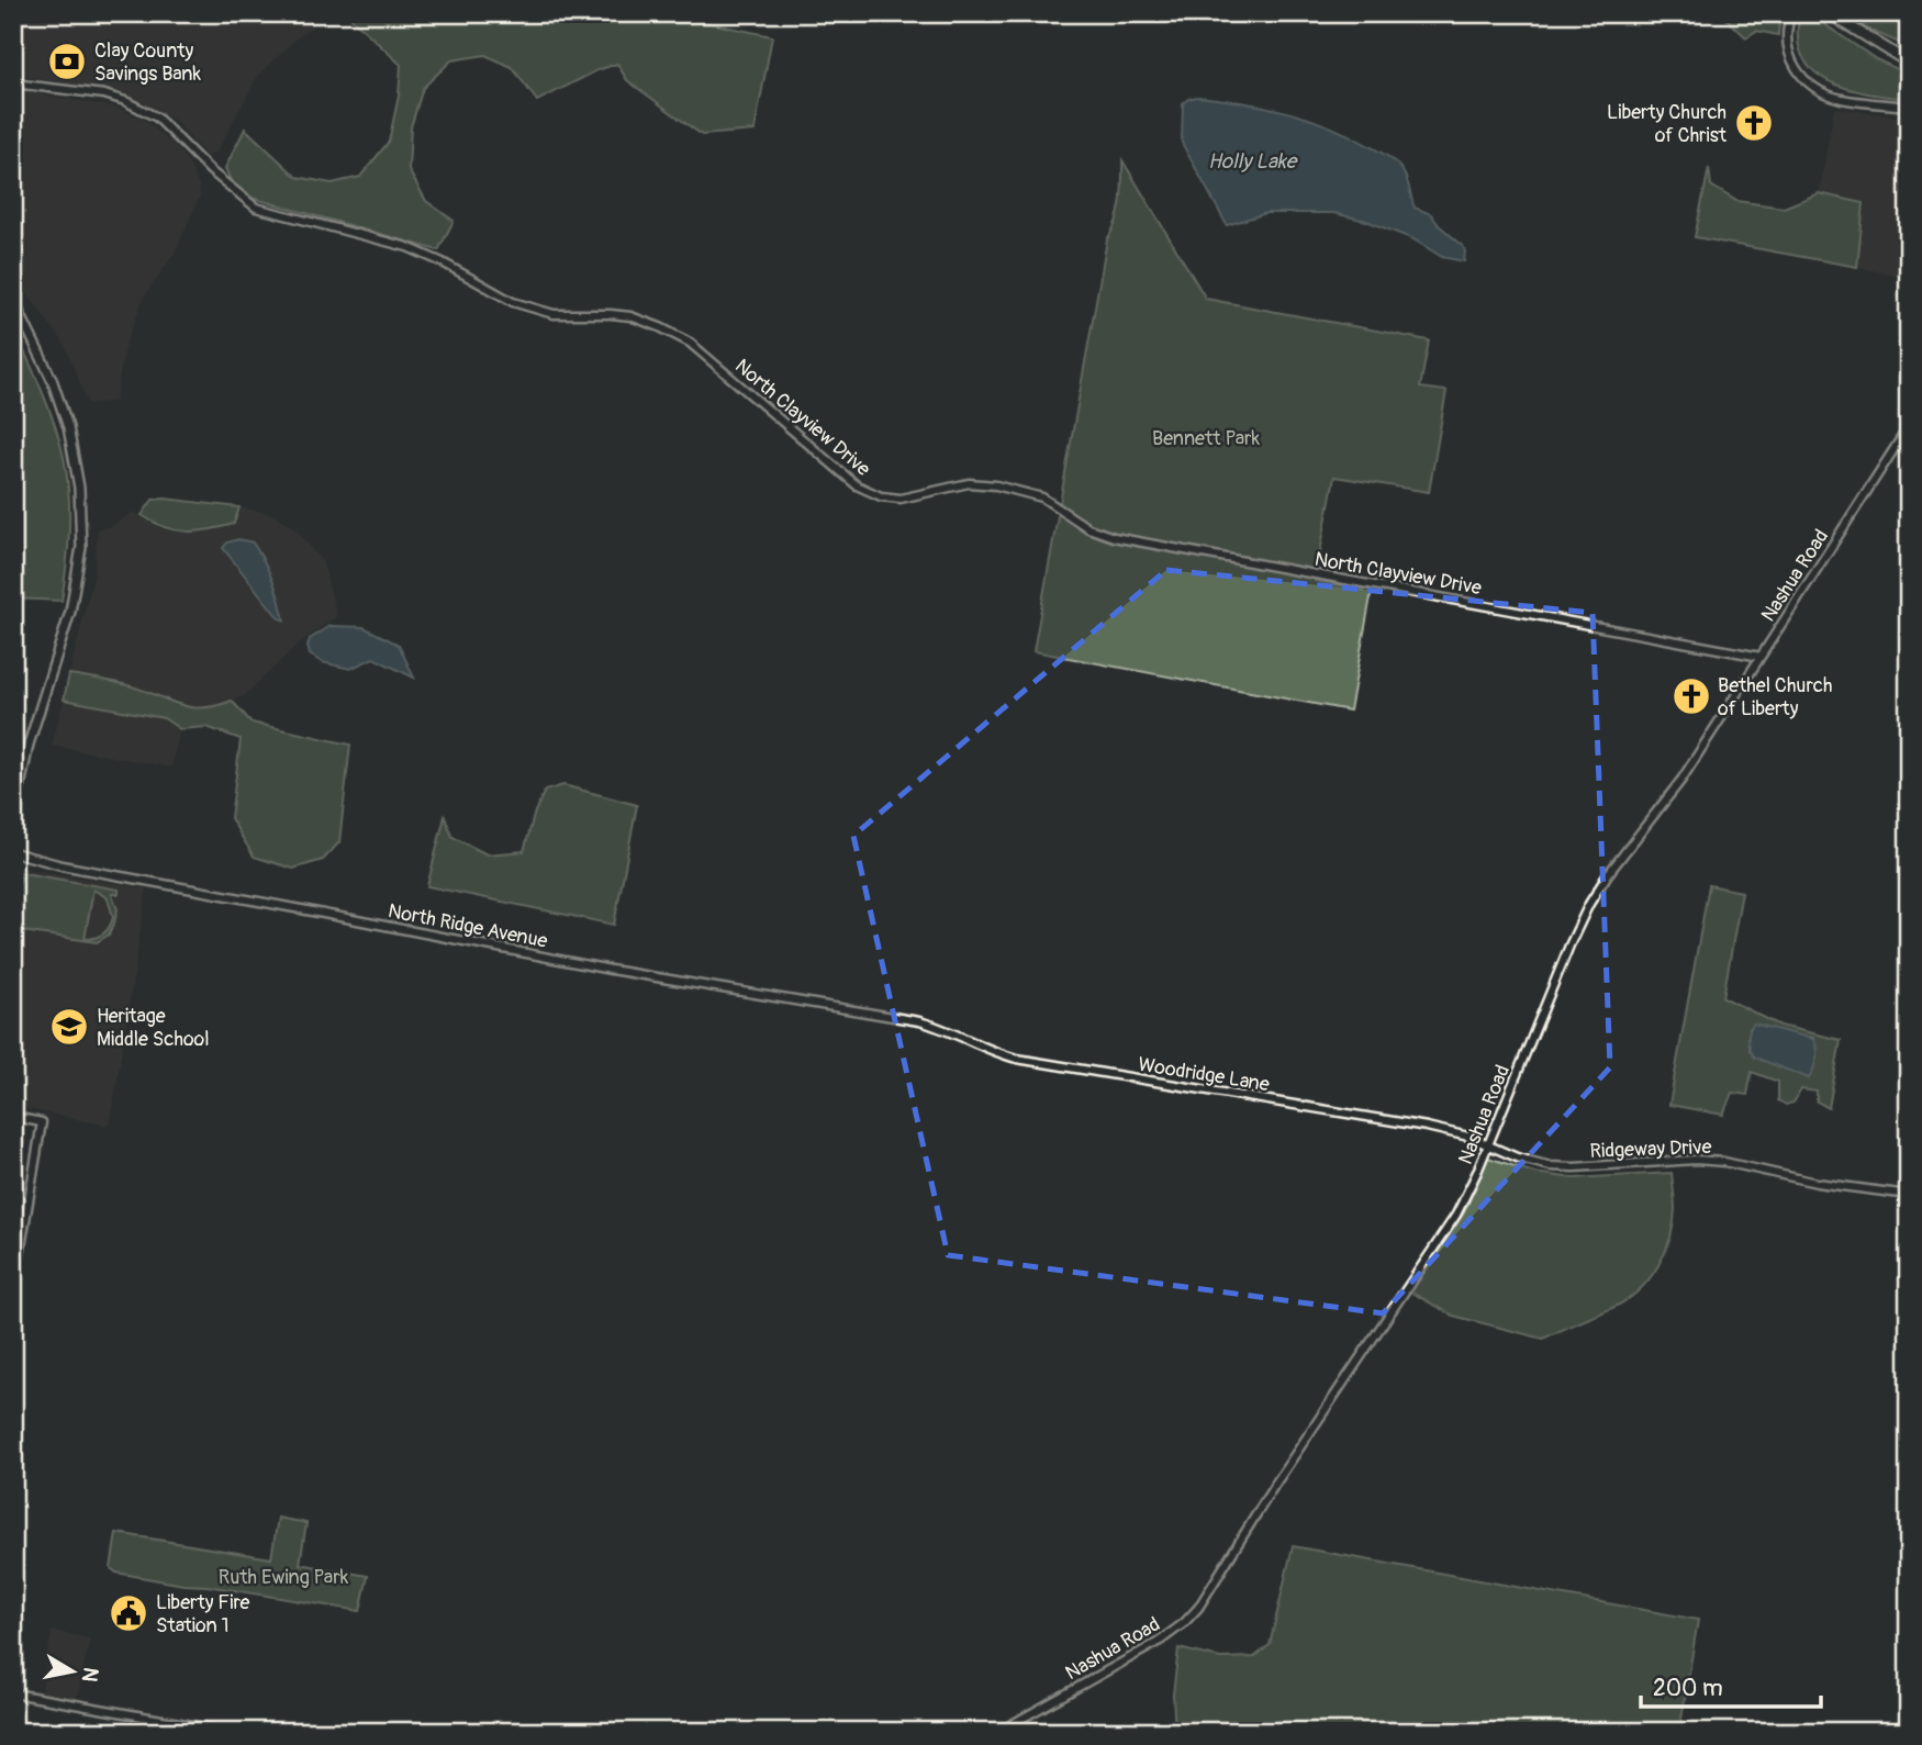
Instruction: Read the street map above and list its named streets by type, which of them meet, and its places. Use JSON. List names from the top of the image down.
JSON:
{
  "streets": {
    "street": [
      "North Clayview Drive",
      "Nashua Road",
      "North Ridge Avenue",
      "Woodridge Lane",
      "Ridgeway Drive"
    ]
  },
  "crossings": [
    ["North Clayview Drive", "Nashua Road"],
    ["Nashua Road", "Woodridge Lane"],
    ["Nashua Road", "Ridgeway Drive"],
    ["North Ridge Avenue", "Woodridge Lane"],
    ["Woodridge Lane", "Ridgeway Drive"]
  ],
  "water": ["Holly Lake"],
  "parks": ["Bennett Park", "Ruth Ewing Park"],
  "places": {
    "bank": ["Clay County Savings Bank"],
    "church": ["Liberty Church of Christ", "Bethel Church of Liberty"],
    "school or university": ["Heritage Middle School"],
    "public building": ["Liberty Fire Station 1"]
  },
  "scale_bar": "200 m",
  "north": "right"
}
